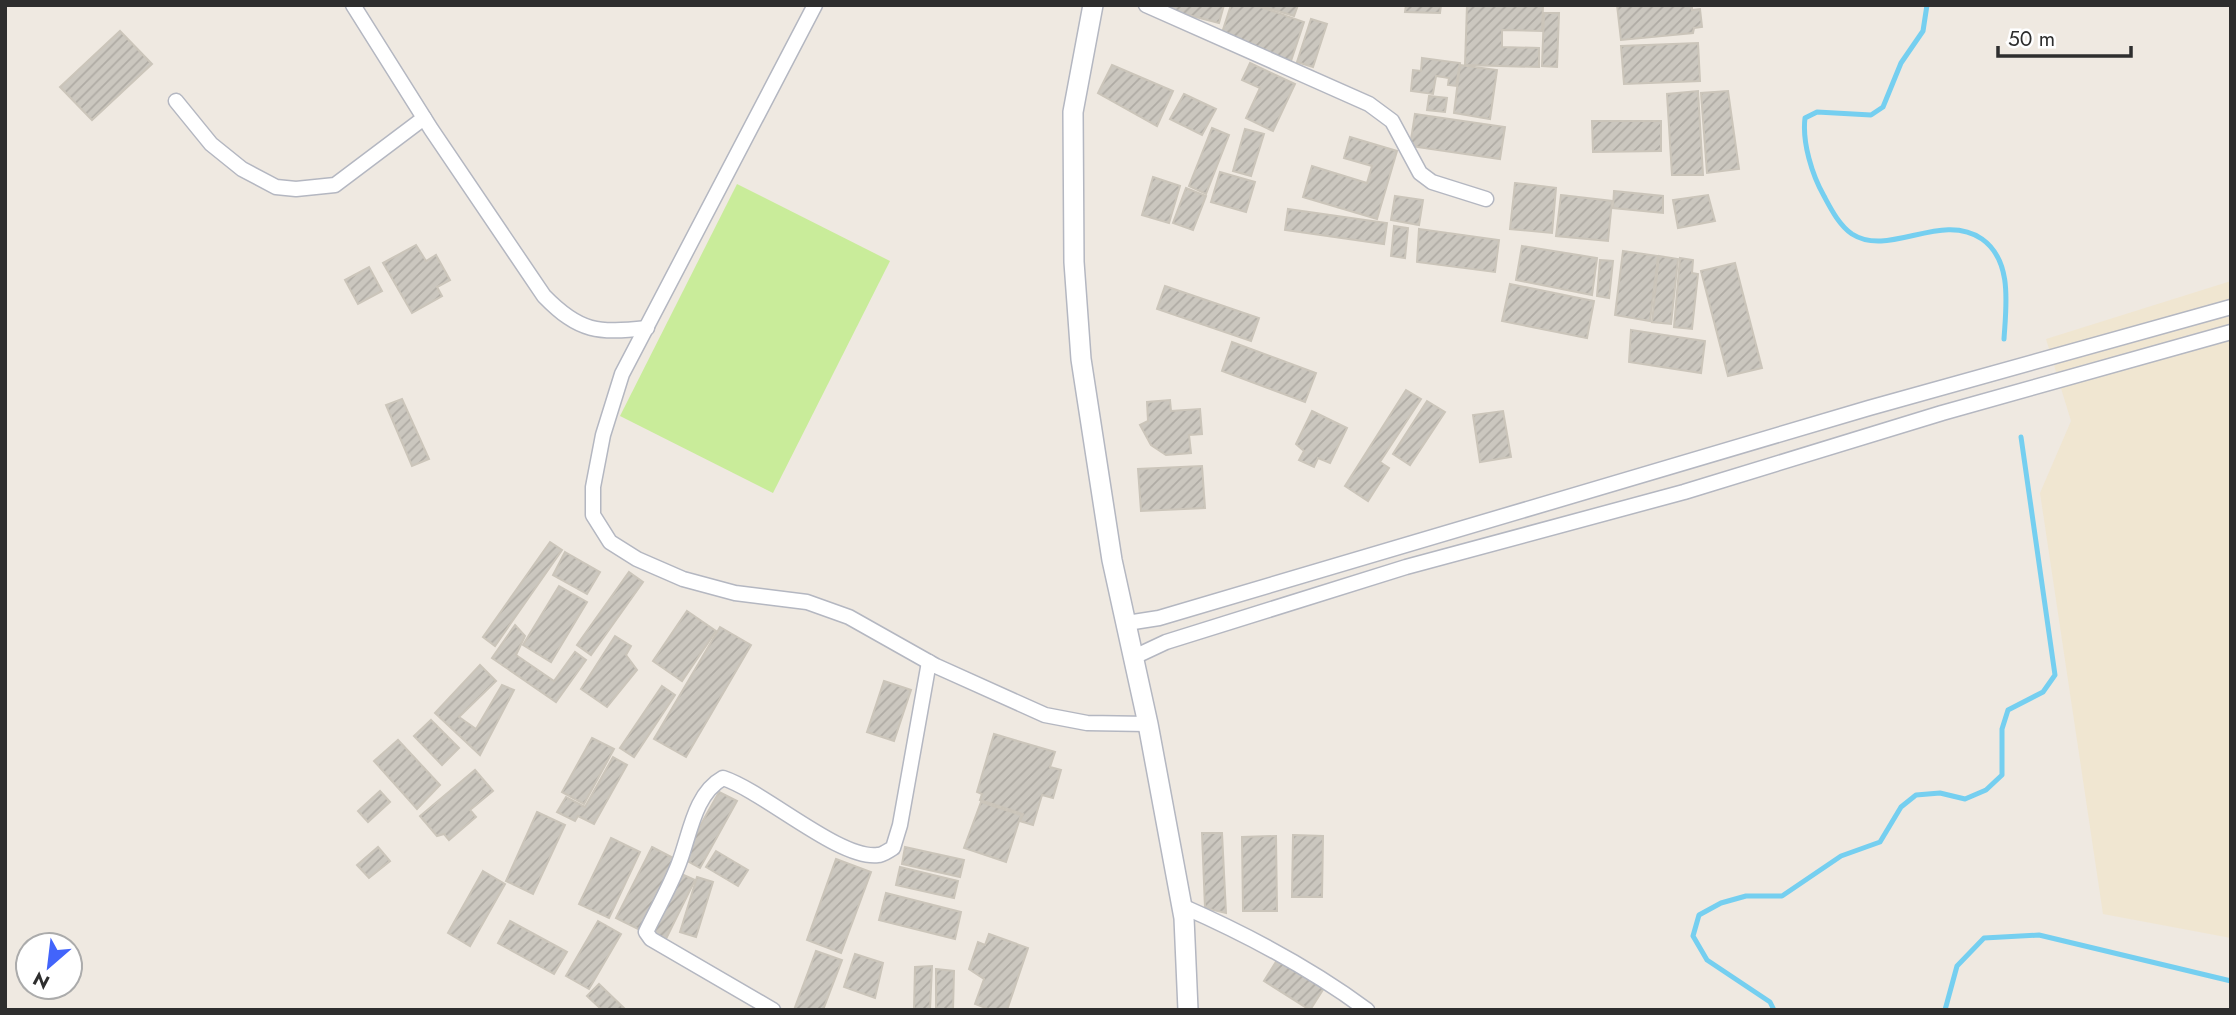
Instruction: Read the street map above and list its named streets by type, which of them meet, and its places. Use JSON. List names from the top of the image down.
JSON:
{
  "scale_bar": "50 m",
  "north": "bottom left"
}
